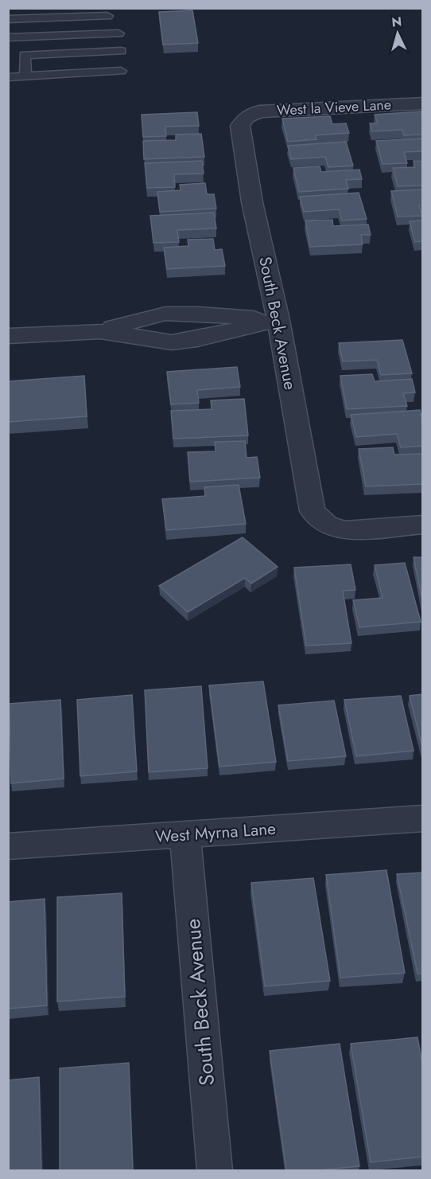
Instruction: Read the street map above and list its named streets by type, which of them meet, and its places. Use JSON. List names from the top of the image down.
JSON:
{
  "streets": {
    "street": ["West la Vieve Lane", "South Beck Avenue", "West Myrna Lane"]
  },
  "crossings": [
    ["West la Vieve Lane", "South Beck Avenue"],
    ["South Beck Avenue", "West Myrna Lane"]
  ],
  "north": "top"
}
